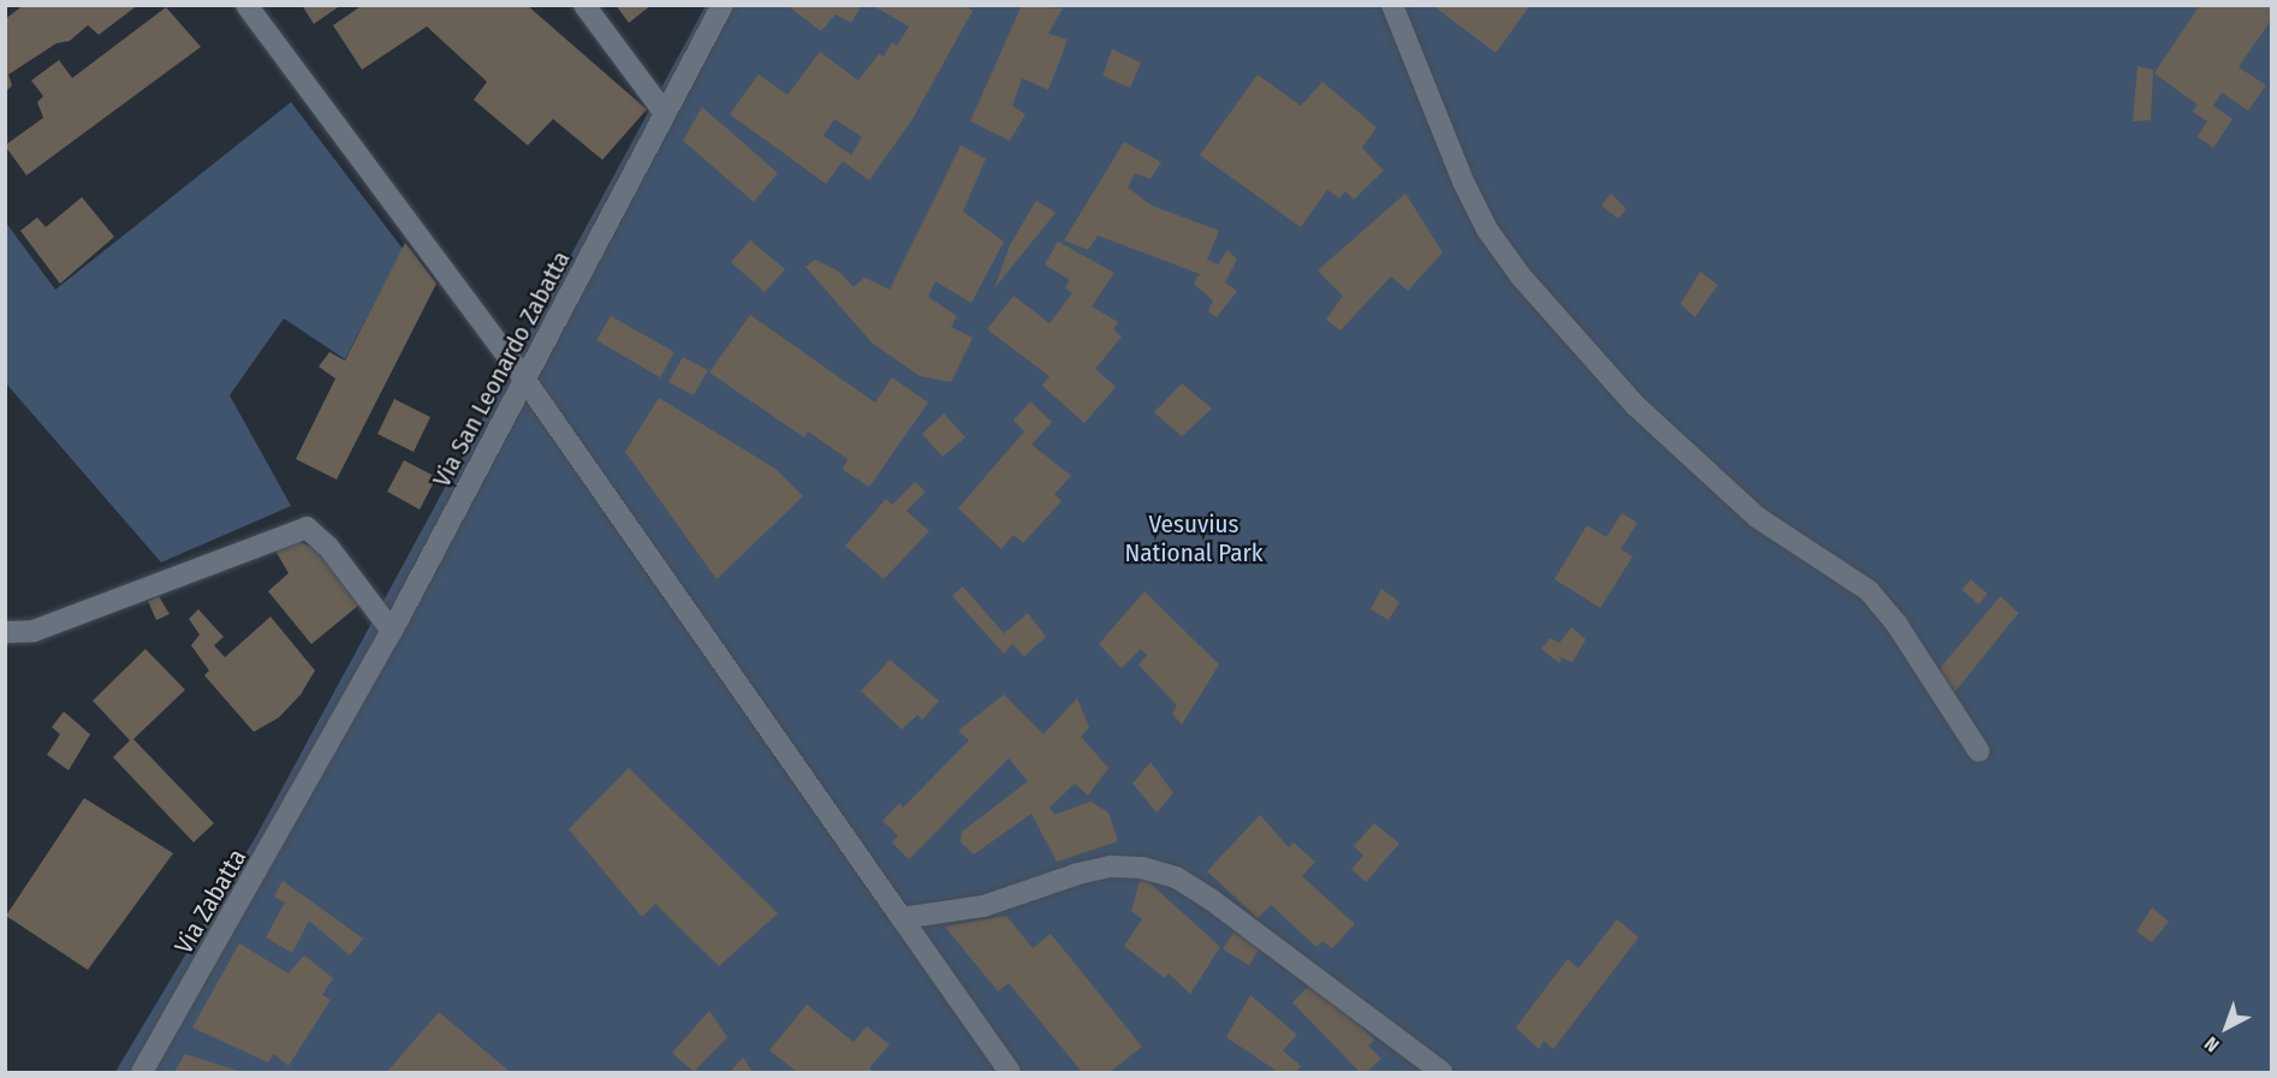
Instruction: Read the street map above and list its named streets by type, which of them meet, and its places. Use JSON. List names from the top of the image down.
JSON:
{
  "streets": {
    "street": ["Via San Leonardo Zabatta", "Via Zabatta"]
  },
  "crossings": [
    ["Via San Leonardo Zabatta", "Via Zabatta"]
  ],
  "parks": ["Vesuvius National Park"],
  "north": "bottom left"
}
